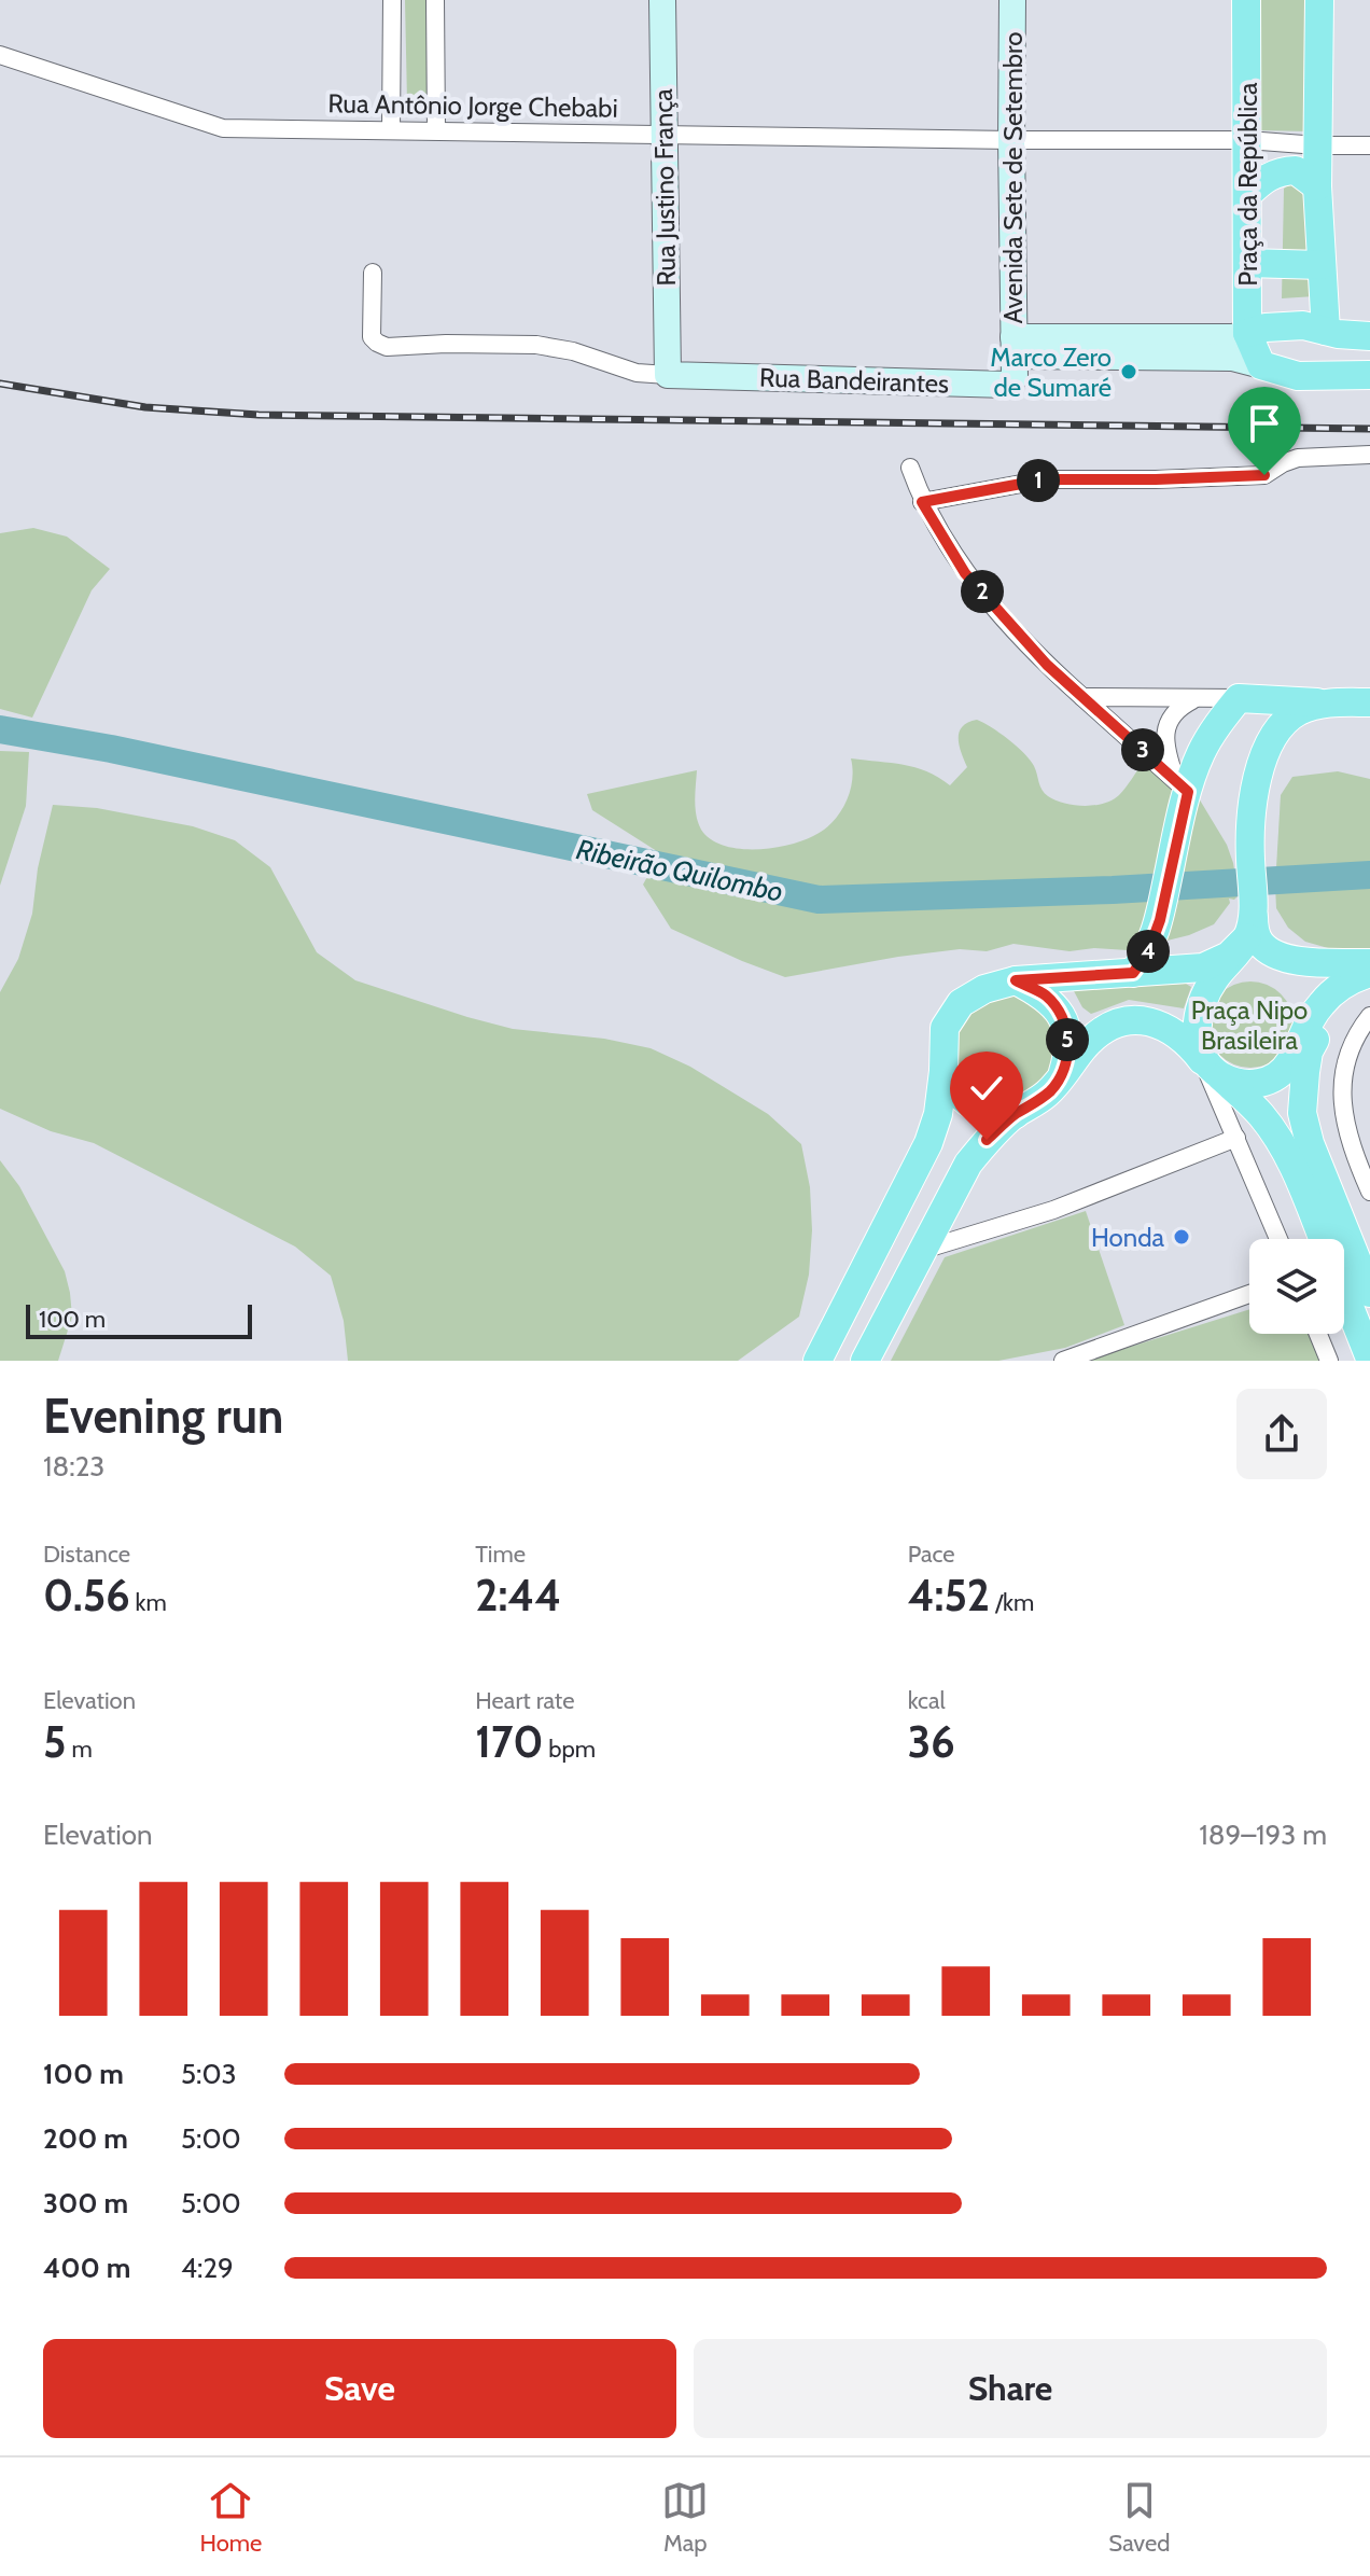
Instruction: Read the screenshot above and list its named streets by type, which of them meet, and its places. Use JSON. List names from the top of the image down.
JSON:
{
  "streets": {
    "main road": ["Praça da República"],
    "street": [
      "Rua Antônio Jorge Chebabi",
      "Avenida Sete de Setembro",
      "Rua Justino França",
      "Rua Bandeirantes"
    ]
  },
  "crossings": [
    ["Rua Antônio Jorge Chebabi", "Avenida Sete de Setembro"],
    ["Rua Antônio Jorge Chebabi", "Praça da República"],
    ["Rua Antônio Jorge Chebabi", "Rua Justino França"],
    ["Avenida Sete de Setembro", "Rua Bandeirantes"],
    ["Rua Justino França", "Rua Bandeirantes"]
  ],
  "water": ["Ribeirão Quilombo"],
  "parks": ["Praça Nipo Brasileira"],
  "places": ["Marco Zero de Sumaré", "Honda"],
  "scale_bar": "100 m",
  "page": {
    "pins": [
      "1",
      "2",
      "3",
      "4",
      "5"
    ],
    "scale": "100 m",
    "heading": ["Evening run", "18:23"],
    "stats": [
      ["Distance", "0.56 km"],
      ["Time", "2:44"],
      ["Pace", "4:52 /km"],
      ["Elevation", "5 m"],
      ["Heart rate", "170 bpm"],
      ["kcal", "36"]
    ],
    "chart": ["Elevation", "189–193 m"],
    "list": [
      {
        "name": "100 m",
        "note": "5:03"
      },
      {
        "name": "200 m",
        "note": "5:00"
      },
      {
        "name": "300 m",
        "note": "5:00"
      },
      {
        "name": "400 m",
        "note": "4:29"
      }
    ],
    "buttons": ["Save", "Share"],
    "tabs": ["Home", "Map", "Saved"]
  }
}
